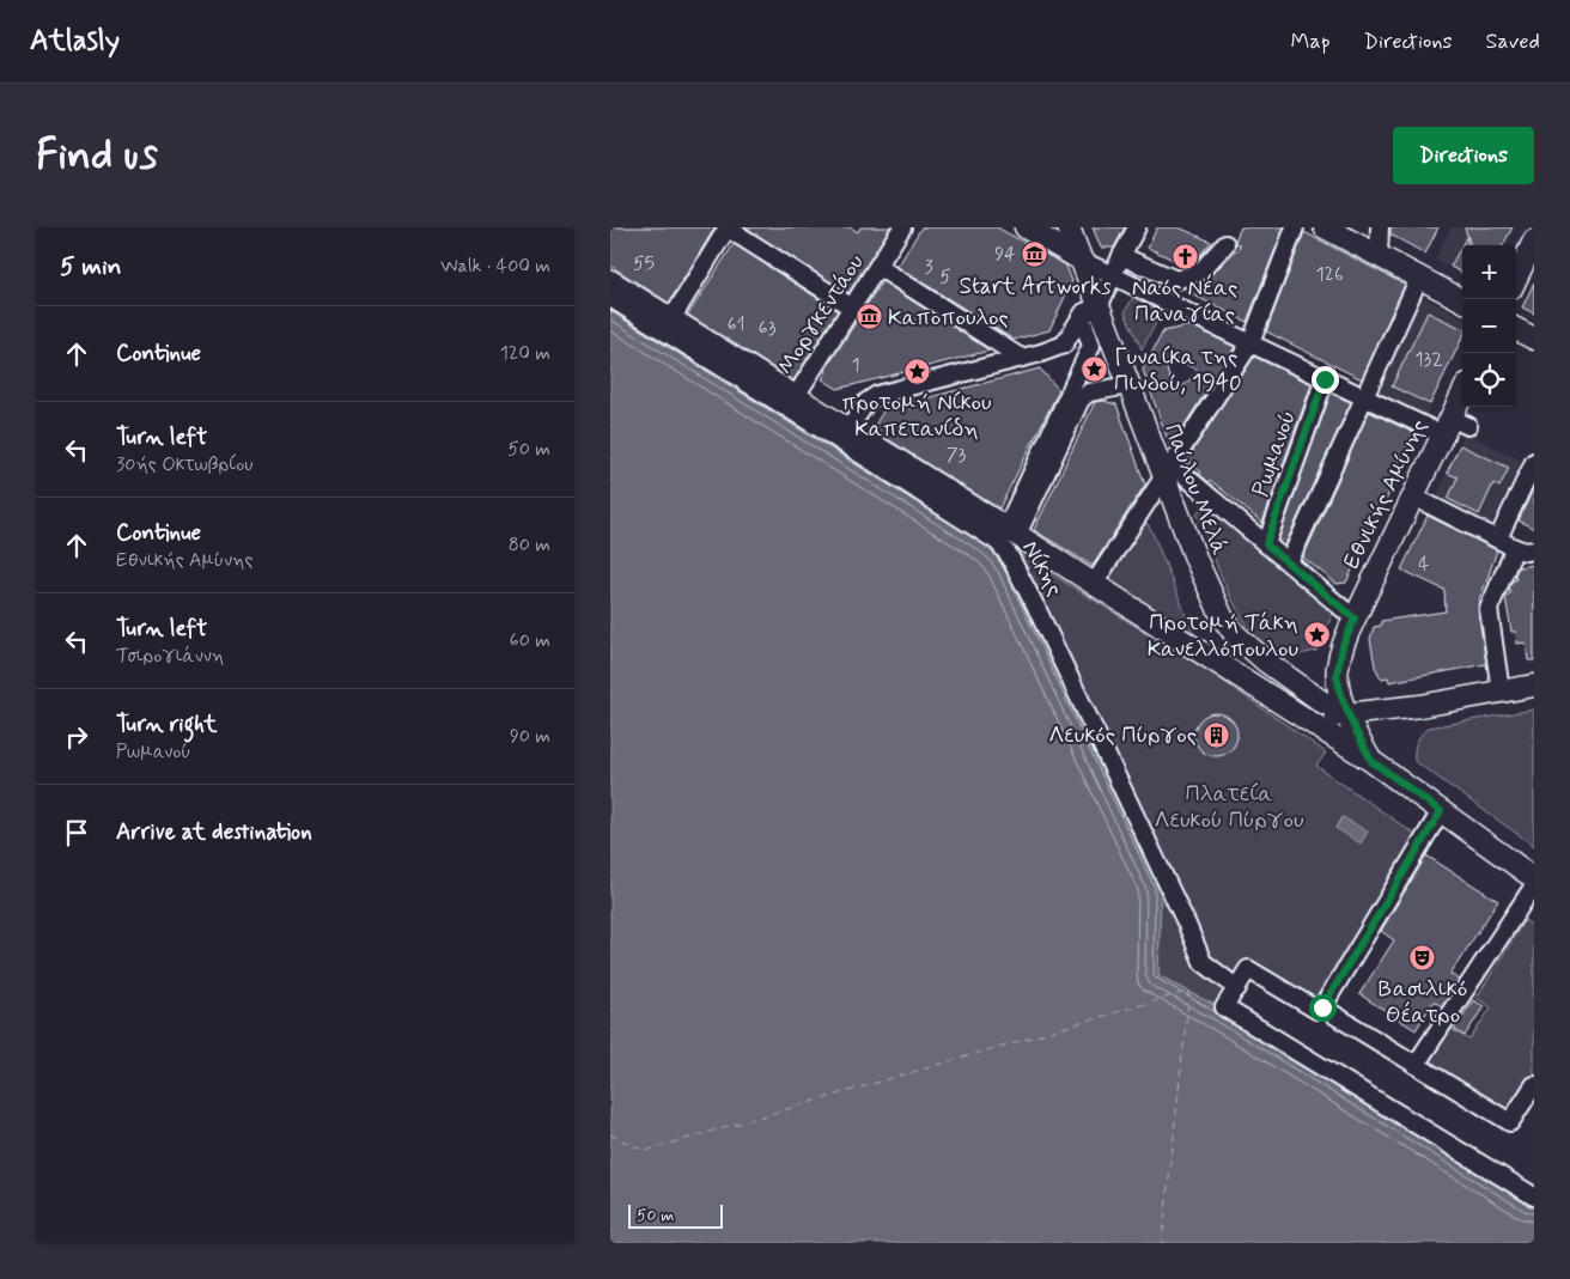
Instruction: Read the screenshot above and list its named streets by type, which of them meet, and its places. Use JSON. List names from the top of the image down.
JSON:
{
  "streets": {
    "main road": ["Παύλου Μελά", "Εθνικής Αμύνης", "Νίκης"],
    "street": ["Μοργκεντάου", "Ρωμανού"]
  },
  "crossings": [
    ["Μοργκεντάου", "Νίκης"],
    ["Παύλου Μελά", "Εθνικής Αμύνης"],
    ["Εθνικής Αμύνης", "Νίκης"]
  ],
  "parks": ["Πλατεία Λευκού Πύργου"],
  "places": {
    "museum": ["Start Artworks", "Καποπουλος"],
    "church": ["Ναός Νέας Παναγίας"],
    "place": ["Γυναίκα της Πινδού, 1940", "προτομή Νίκου Καπετανίδη", "Προτομή Τάκη Κανελλόπουλου"],
    "building": ["Λευκός Πύργος"],
    "theatre": ["Βασιλικό Θέατρο"]
  },
  "house_numbers": [
    "94",
    "55",
    "3",
    "126",
    "5",
    "61",
    "63",
    "132",
    "1",
    "73",
    "4"
  ],
  "scale_bar": "50 m",
  "page": {
    "header": "Atlasly",
    "nav": ["Map", "Directions", "Saved"],
    "buttons": "Directions",
    "title": "Find us",
    "heading": ["5 min", "Walk · 400 m"],
    "map_buttons": ["+", "−"],
    "list": [
      ["Continue", "120 m"],
      ["Turn left", "30ής Οκτωβρίου", "50 m"],
      ["Continue", "Εθνικής Αμύνης", "80 m"],
      ["Turn left", "Τσιρογιάννη", "60 m"],
      ["Turn right", "Ρωμανού", "90 m"],
      "Arrive at destination"
    ],
    "scale": "50 m"
  }
}
